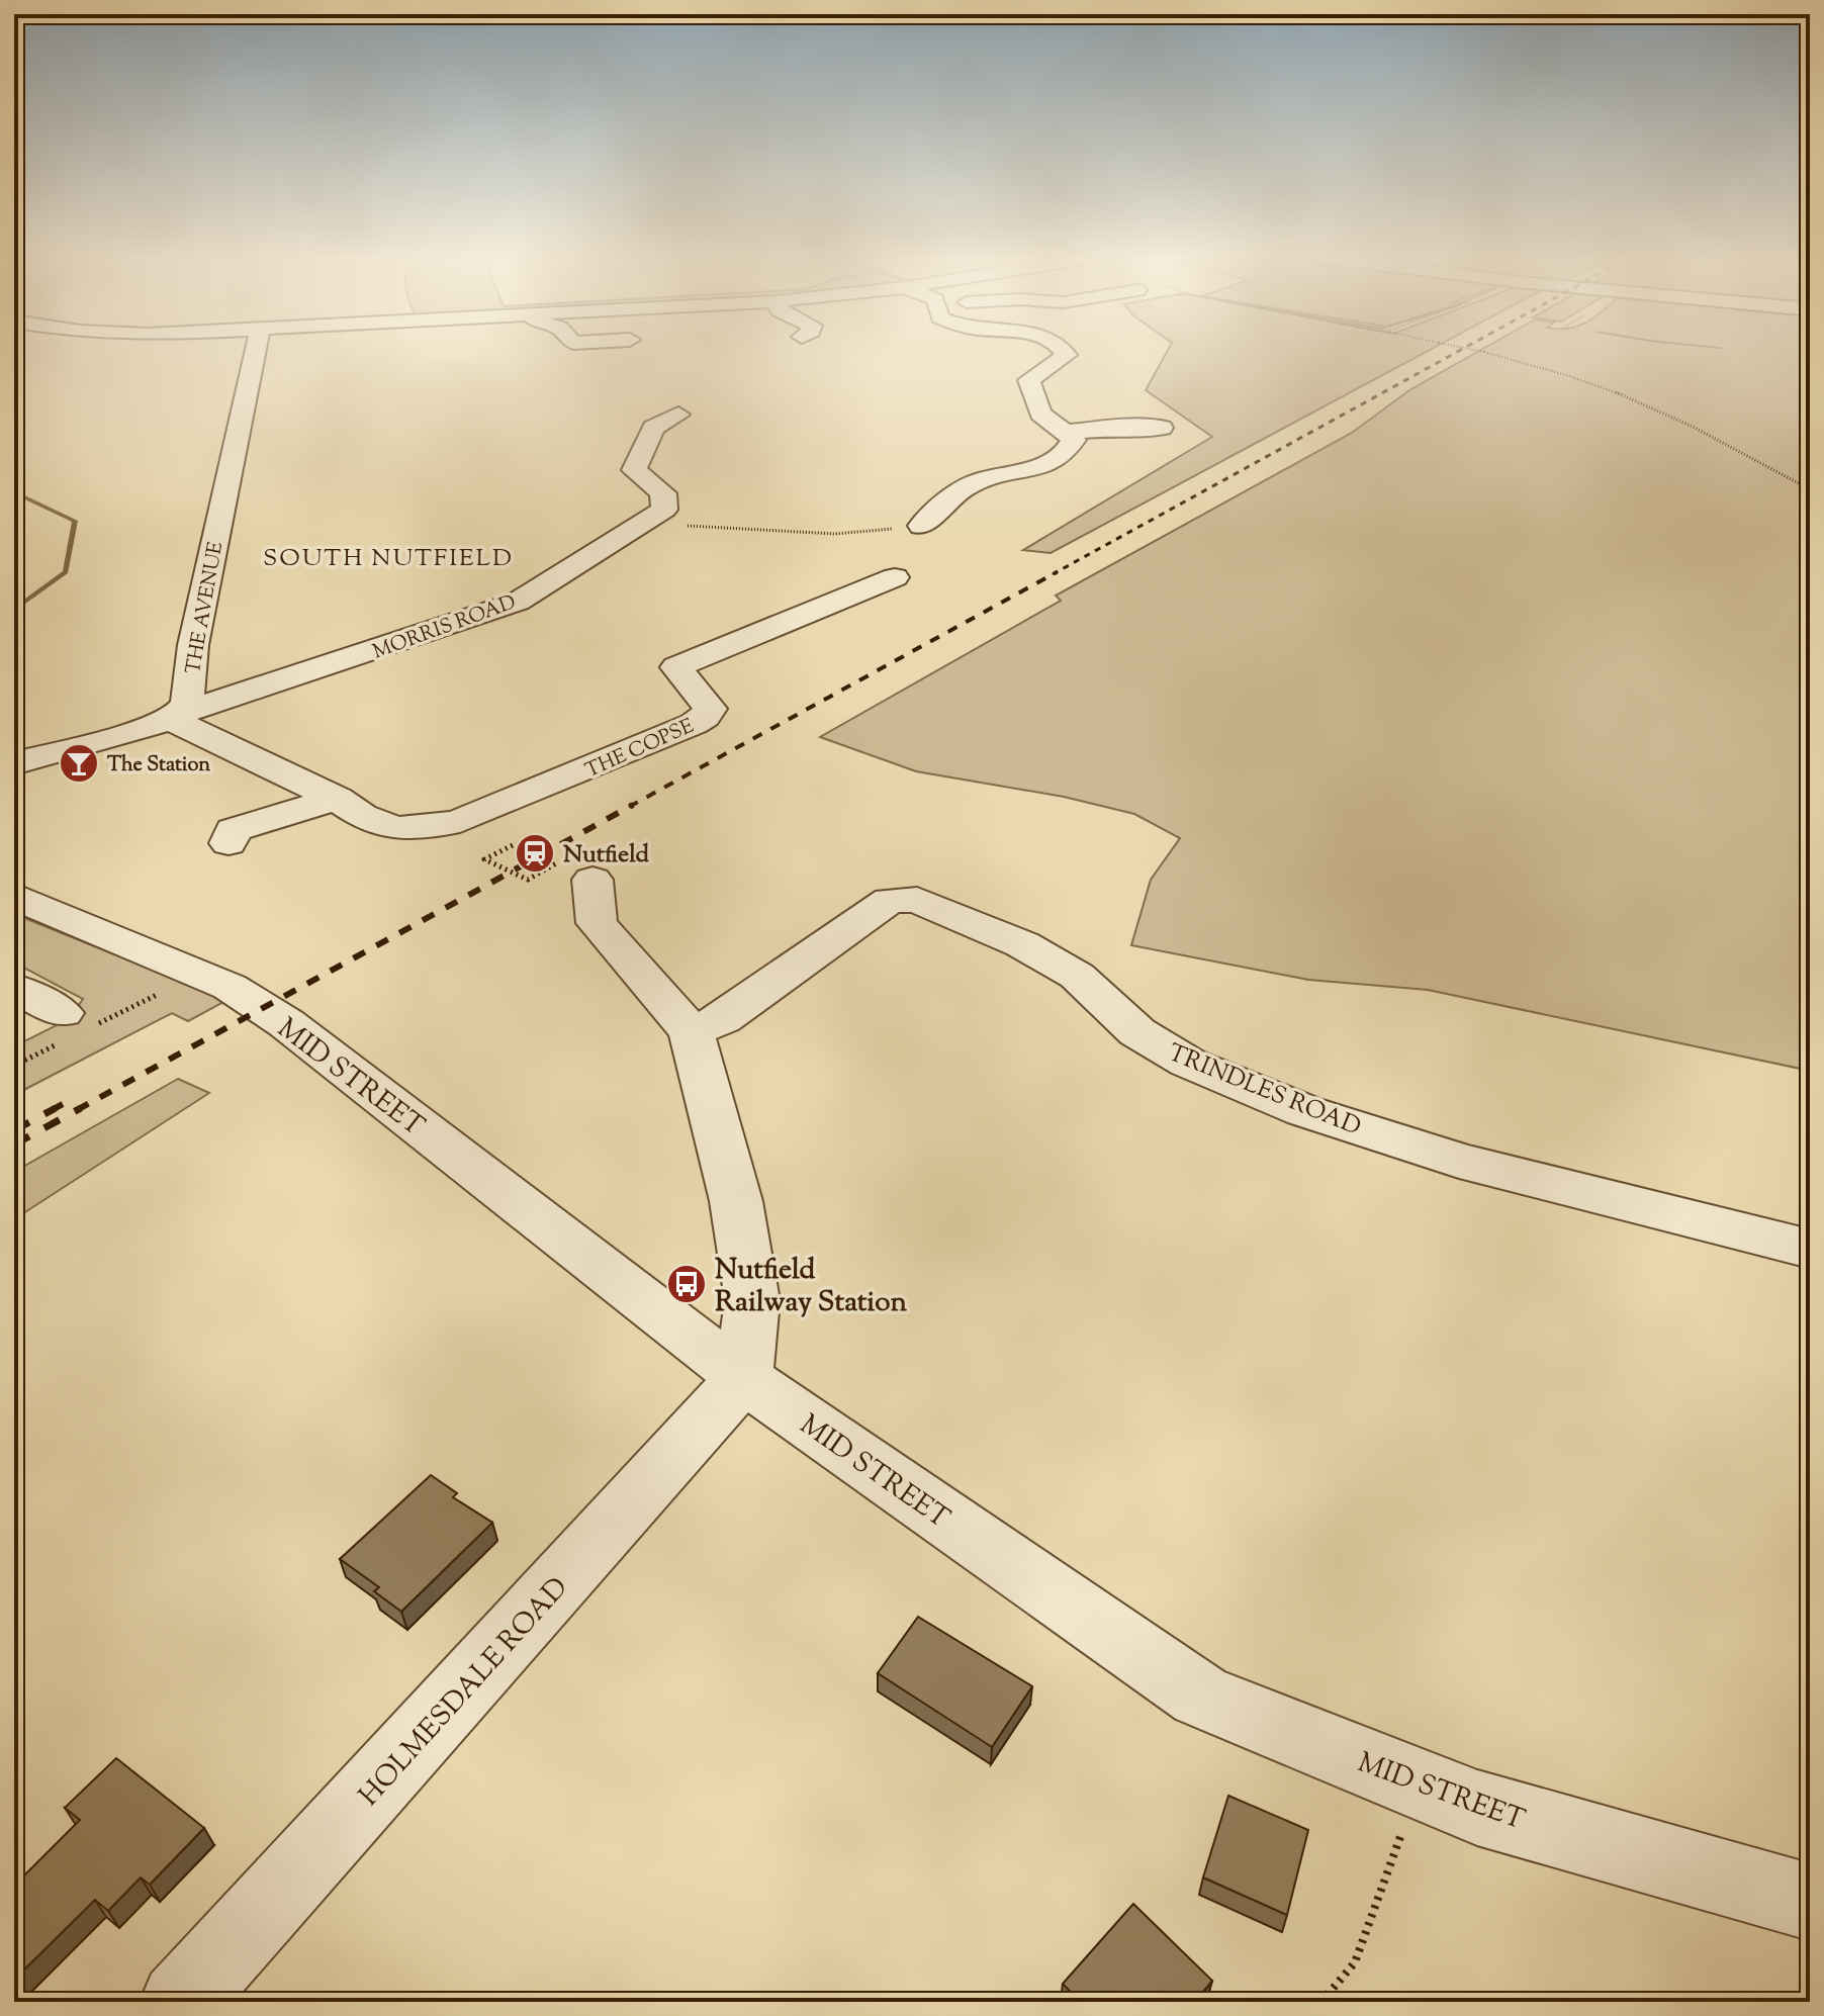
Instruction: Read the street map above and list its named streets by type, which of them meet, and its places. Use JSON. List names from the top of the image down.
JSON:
{
  "streets": {
    "street": [
      "THE AVENUE",
      "MORRIS ROAD",
      "THE COPSE",
      "MID STREET",
      "TRINDLES ROAD",
      "HOLMESDALE ROAD"
    ]
  },
  "crossings": [
    ["THE AVENUE", "MORRIS ROAD"],
    ["MID STREET", "HOLMESDALE ROAD"]
  ],
  "districts": ["SOUTH NUTFIELD"],
  "places": {
    "bar": ["The Station"],
    "station": ["Nutfield"],
    "bus stop": ["Nutfield Railway Station"]
  }
}
